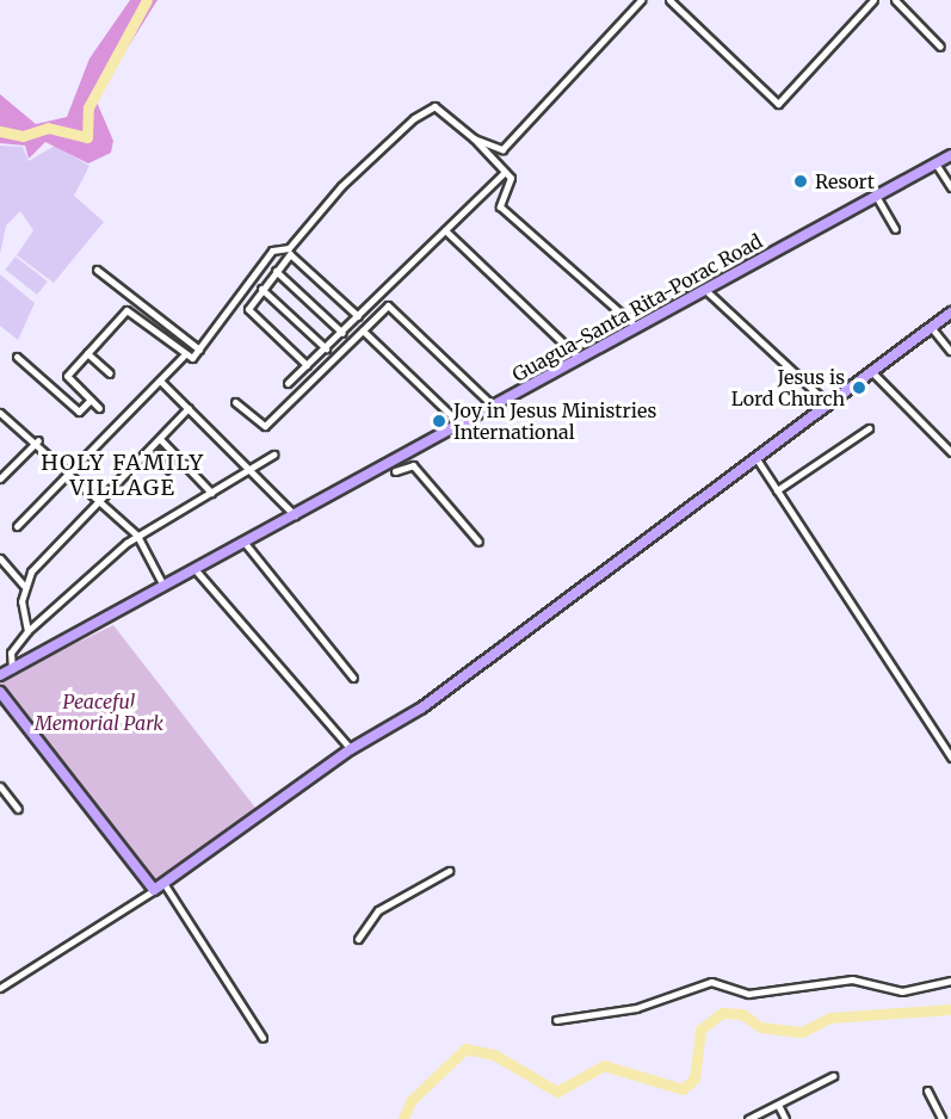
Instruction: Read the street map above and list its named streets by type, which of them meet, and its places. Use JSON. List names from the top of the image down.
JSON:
{
  "streets": {
    "street": ["Guagua-Santa Rita-Porac Road"]
  },
  "districts": ["HOLY FAMILY VILLAGE"],
  "parks": ["Peaceful Memorial Park"],
  "places": ["Resort", "Jesus is Lord Church", "Joy in Jesus Ministries International"]
}
